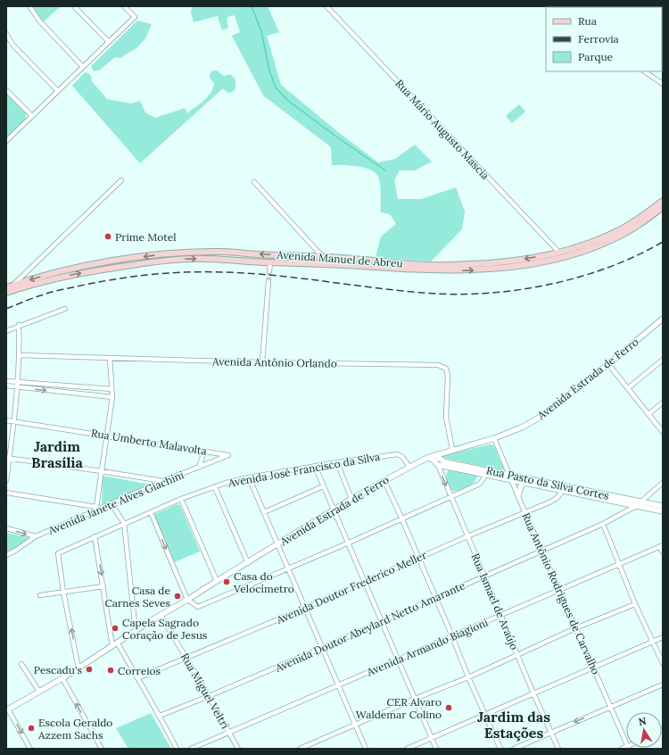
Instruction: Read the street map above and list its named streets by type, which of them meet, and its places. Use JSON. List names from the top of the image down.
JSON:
{
  "streets": {
    "main road": ["Avenida Manuel de Abreu"],
    "street": [
      "Rua Mário Augusto Mascia",
      "Avenida Antônio Orlando",
      "Avenida Estrada de Ferro",
      "Rua Umberto Malavolta",
      "Avenida José Francisco da Silva",
      "Rua Pasto da Silva Cortes",
      "Avenida Janete Alves Giachini",
      "Avenida Doutor Frederico Meller",
      "Rua Antônio Rodrigues de Carvalho",
      "Rua Ismael de Araújo",
      "Avenida Doutor Abeylard Netto Amarante",
      "Avenida Armando Biagioni",
      "Rua Miguel Veltri"
    ]
  },
  "crossings": [
    ["Rua Mário Augusto Mascia", "Avenida Manuel de Abreu"],
    ["Avenida Antônio Orlando", "Avenida Estrada de Ferro"],
    ["Avenida Estrada de Ferro", "Avenida José Francisco da Silva"],
    ["Avenida Estrada de Ferro", "Rua Pasto da Silva Cortes"],
    ["Avenida Estrada de Ferro", "Rua Antônio Rodrigues de Carvalho"],
    ["Avenida Estrada de Ferro", "Rua Ismael de Araújo"],
    ["Avenida Estrada de Ferro", "Rua Miguel Veltri"],
    ["Rua Umberto Malavolta", "Avenida Janete Alves Giachini"],
    ["Rua Pasto da Silva Cortes", "Avenida Doutor Frederico Meller"],
    ["Rua Pasto da Silva Cortes", "Rua Antônio Rodrigues de Carvalho"],
    ["Rua Pasto da Silva Cortes", "Rua Ismael de Araújo"],
    ["Rua Pasto da Silva Cortes", "Avenida Doutor Abeylard Netto Amarante"],
    ["Avenida Doutor Frederico Meller", "Rua Antônio Rodrigues de Carvalho"],
    ["Avenida Doutor Frederico Meller", "Rua Ismael de Araújo"],
    ["Avenida Doutor Frederico Meller", "Rua Miguel Veltri"],
    ["Rua Antônio Rodrigues de Carvalho", "Avenida Doutor Abeylard Netto Amarante"],
    ["Rua Antônio Rodrigues de Carvalho", "Avenida Armando Biagioni"],
    ["Rua Ismael de Araújo", "Avenida Doutor Abeylard Netto Amarante"],
    ["Rua Ismael de Araújo", "Avenida Armando Biagioni"],
    ["Avenida Doutor Abeylard Netto Amarante", "Rua Miguel Veltri"],
    ["Avenida Armando Biagioni", "Rua Miguel Veltri"]
  ],
  "districts": ["Jardim Brasília", "Jardim das Estações"],
  "places": [
    "Prime Motel",
    "Casa do Velocímetro",
    "Casa de Carnes Seves",
    "Capela Sagrado Coração de Jesus",
    "Pescadu's",
    "Correios",
    "CER Alvaro Waldemar Colino",
    "Escola Geraldo Azzem Sachs"
  ],
  "legend": ["Rua", "Ferrovia", "Parque"],
  "north": "top"
}
